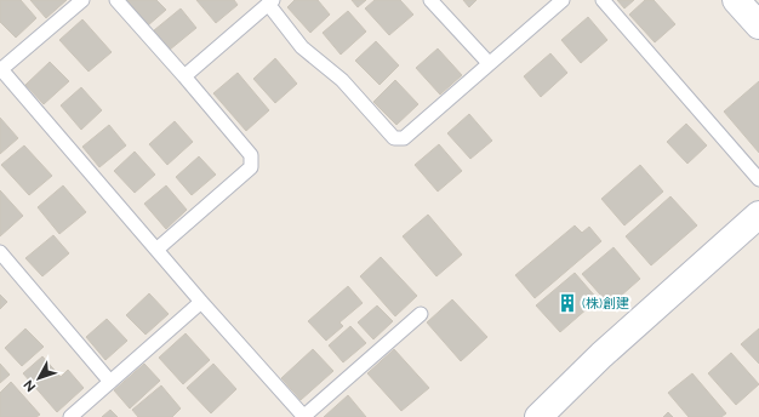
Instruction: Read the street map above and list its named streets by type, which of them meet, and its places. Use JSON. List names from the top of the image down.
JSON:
{
  "places": {
    "building": ["(株)創建"]
  },
  "north": "bottom left"
}
